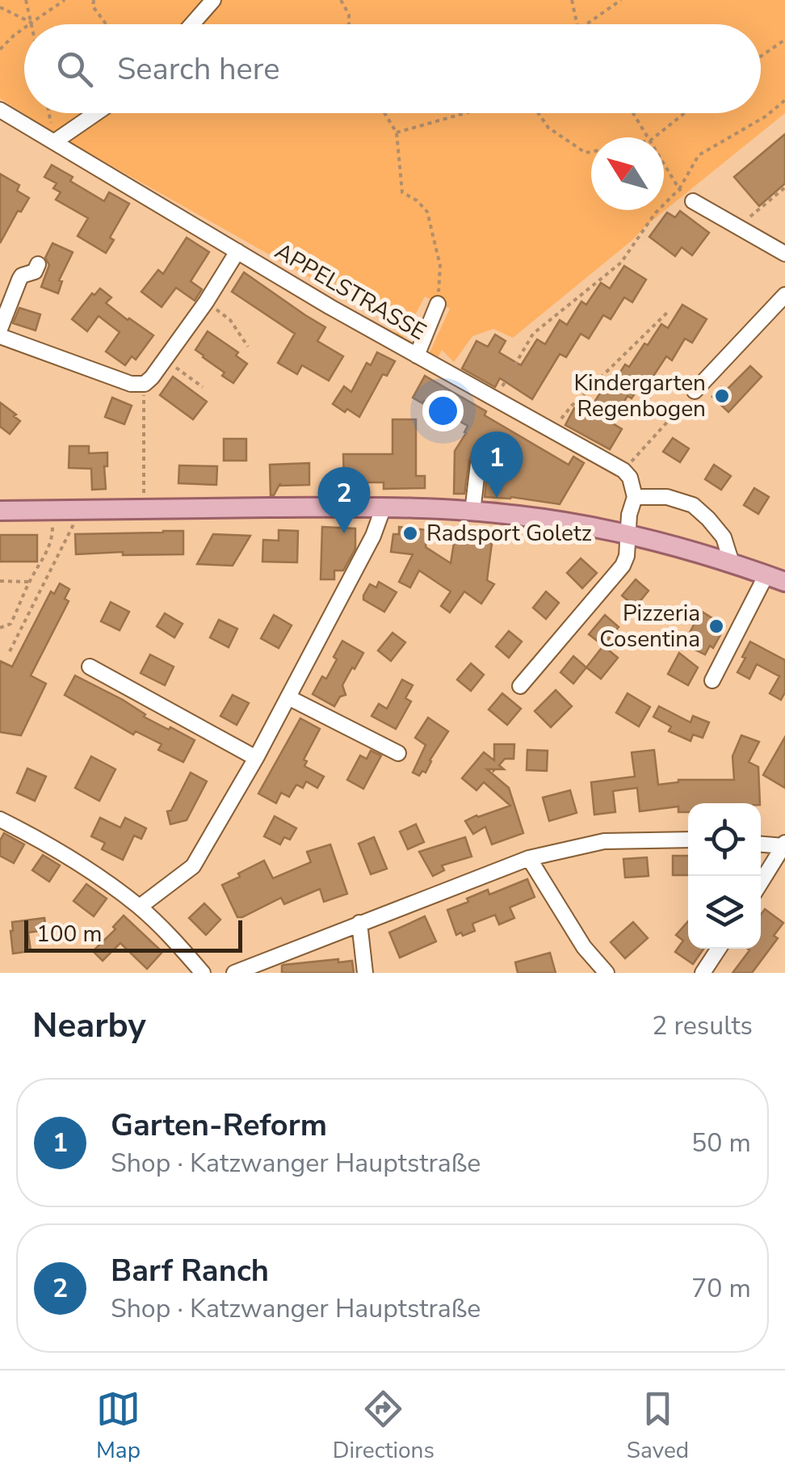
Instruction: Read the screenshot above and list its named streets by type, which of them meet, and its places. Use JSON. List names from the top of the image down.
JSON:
{
  "streets": {
    "street": ["APPELSTRASSE"]
  },
  "places": ["Kindergarten Regenbogen", "Radsport Goletz", "Pizzeria Cosentina"],
  "scale_bar": "100 m",
  "north": "top left",
  "page": {
    "search": "Search here",
    "pins": ["1", "2"],
    "scale": "100 m",
    "heading": ["Nearby", "2 results"],
    "list": [
      {
        "mark": "1",
        "name": "Garten-Reform",
        "note": "Shop · Katzwanger Hauptstraße",
        "value": "50 m"
      },
      {
        "mark": "2",
        "name": "Barf Ranch",
        "note": "Shop · Katzwanger Hauptstraße",
        "value": "70 m"
      }
    ],
    "nav": ["Map", "Directions", "Saved"]
  }
}
